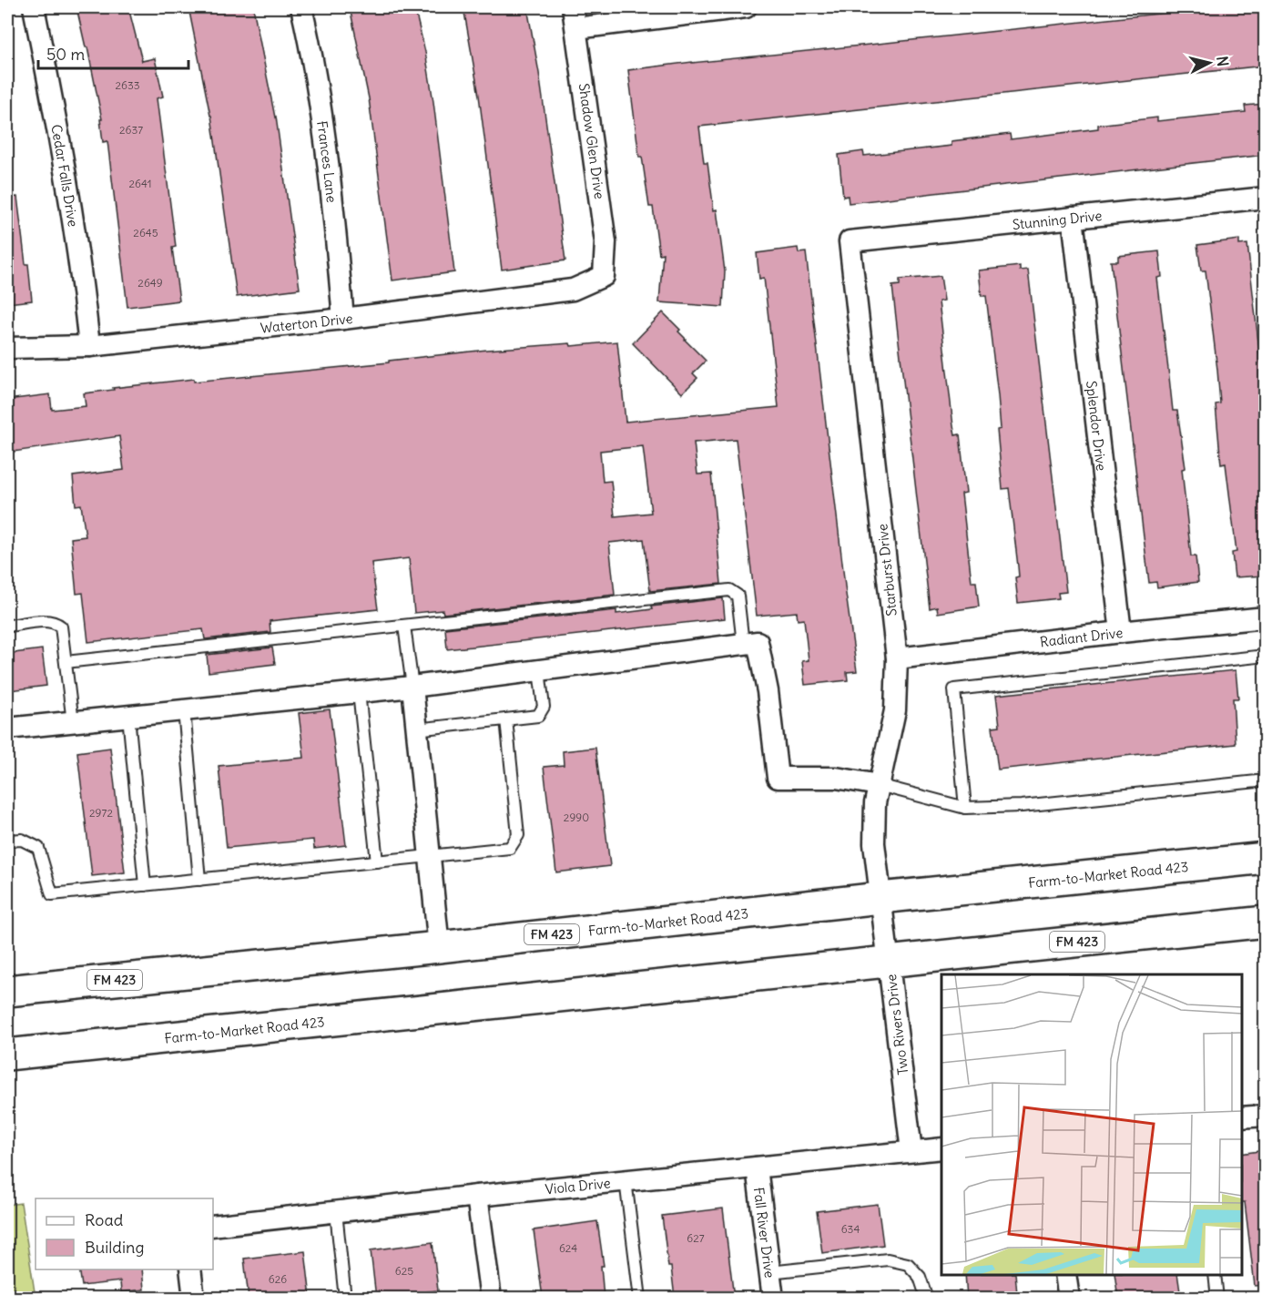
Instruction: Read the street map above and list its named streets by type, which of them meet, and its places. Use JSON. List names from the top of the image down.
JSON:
{
  "streets": {
    "main road": ["Farm-to-Market Road 423", "FM 423"],
    "street": [
      "Shadow Glen Drive",
      "Frances Lane",
      "Cedar Falls Drive",
      "Stunning Drive",
      "Waterton Drive",
      "Splendor Drive",
      "Starburst Drive",
      "Radiant Drive",
      "Two Rivers Drive",
      "Viola Drive",
      "Fall River Drive"
    ]
  },
  "crossings": [
    ["Shadow Glen Drive", "Waterton Drive"],
    ["Frances Lane", "Waterton Drive"],
    ["Cedar Falls Drive", "Waterton Drive"],
    ["Stunning Drive", "Splendor Drive"],
    ["Stunning Drive", "Starburst Drive"],
    ["Splendor Drive", "Radiant Drive"],
    ["Starburst Drive", "Radiant Drive"],
    ["Starburst Drive", "Farm-to-Market Road 423"],
    ["Starburst Drive", "Two Rivers Drive"],
    ["Farm-to-Market Road 423", "Two Rivers Drive"],
    ["Two Rivers Drive", "Viola Drive"],
    ["Viola Drive", "Fall River Drive"]
  ],
  "house_numbers": [
    "2633",
    "2637",
    "2641",
    "2645",
    "2649",
    "2972",
    "2990",
    "634",
    "627",
    "624",
    "625",
    "626"
  ],
  "legend": ["Road", "Building"],
  "scale_bar": "50 m",
  "north": "right"
}
